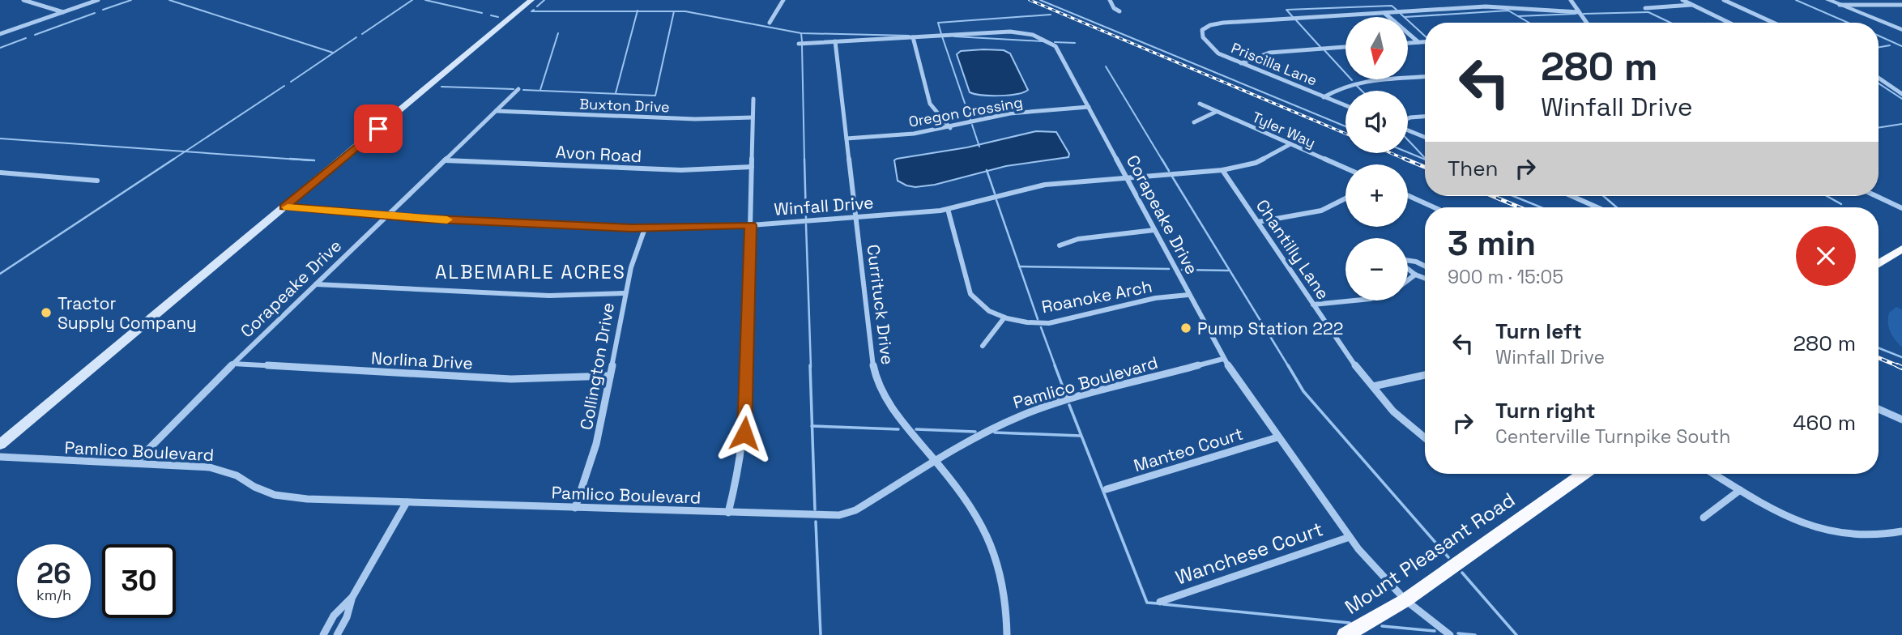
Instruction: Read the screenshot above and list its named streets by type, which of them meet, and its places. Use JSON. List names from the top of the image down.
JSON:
{
  "streets": {
    "highway": ["Mount Pleasant Road"],
    "street": [
      "Priscilla Lane",
      "Buxton Drive",
      "Oregon Crossing",
      "Tyler Way",
      "Avon Road",
      "Winfall Drive",
      "Corapeake Drive",
      "Chantilly Lane",
      "Roanoke Arch",
      "Currituck Drive",
      "Norlina Drive",
      "Collington Drive",
      "Pamlico Boulevard",
      "Manteo Court",
      "Wanchese Court"
    ]
  },
  "crossings": [
    ["Buxton Drive", "Corapeake Drive"],
    ["Oregon Crossing", "Corapeake Drive"],
    ["Oregon Crossing", "Currituck Drive"],
    ["Tyler Way", "Winfall Drive"],
    ["Avon Road", "Corapeake Drive"],
    ["Winfall Drive", "Corapeake Drive"],
    ["Winfall Drive", "Chantilly Lane"],
    ["Winfall Drive", "Roanoke Arch"],
    ["Winfall Drive", "Currituck Drive"],
    ["Winfall Drive", "Collington Drive"],
    ["Corapeake Drive", "Roanoke Arch"],
    ["Corapeake Drive", "Currituck Drive"],
    ["Corapeake Drive", "Norlina Drive"],
    ["Corapeake Drive", "Pamlico Boulevard"],
    ["Corapeake Drive", "Manteo Court"],
    ["Corapeake Drive", "Wanchese Court"],
    ["Corapeake Drive", "Mount Pleasant Road"],
    ["Currituck Drive", "Pamlico Boulevard"],
    ["Norlina Drive", "Collington Drive"],
    ["Collington Drive", "Pamlico Boulevard"]
  ],
  "districts": ["ALBEMARLE ACRES"],
  "places": ["Tractor Supply Company", "Pump Station 222"],
  "north": "bottom",
  "page": {
    "map_buttons": ["+", "−"],
    "turn": ["280 m", "Winfall Drive"],
    "then": "Then",
    "heading": ["3 min", "900 m · 15:05"],
    "list": [
      {
        "name": "Turn left",
        "note": "Winfall Drive",
        "value": "280 m"
      },
      {
        "name": "Turn right",
        "note": "Centerville Turnpike South",
        "value": "460 m"
      }
    ],
    "speed": "26 km/h",
    "limit": "30"
  }
}
